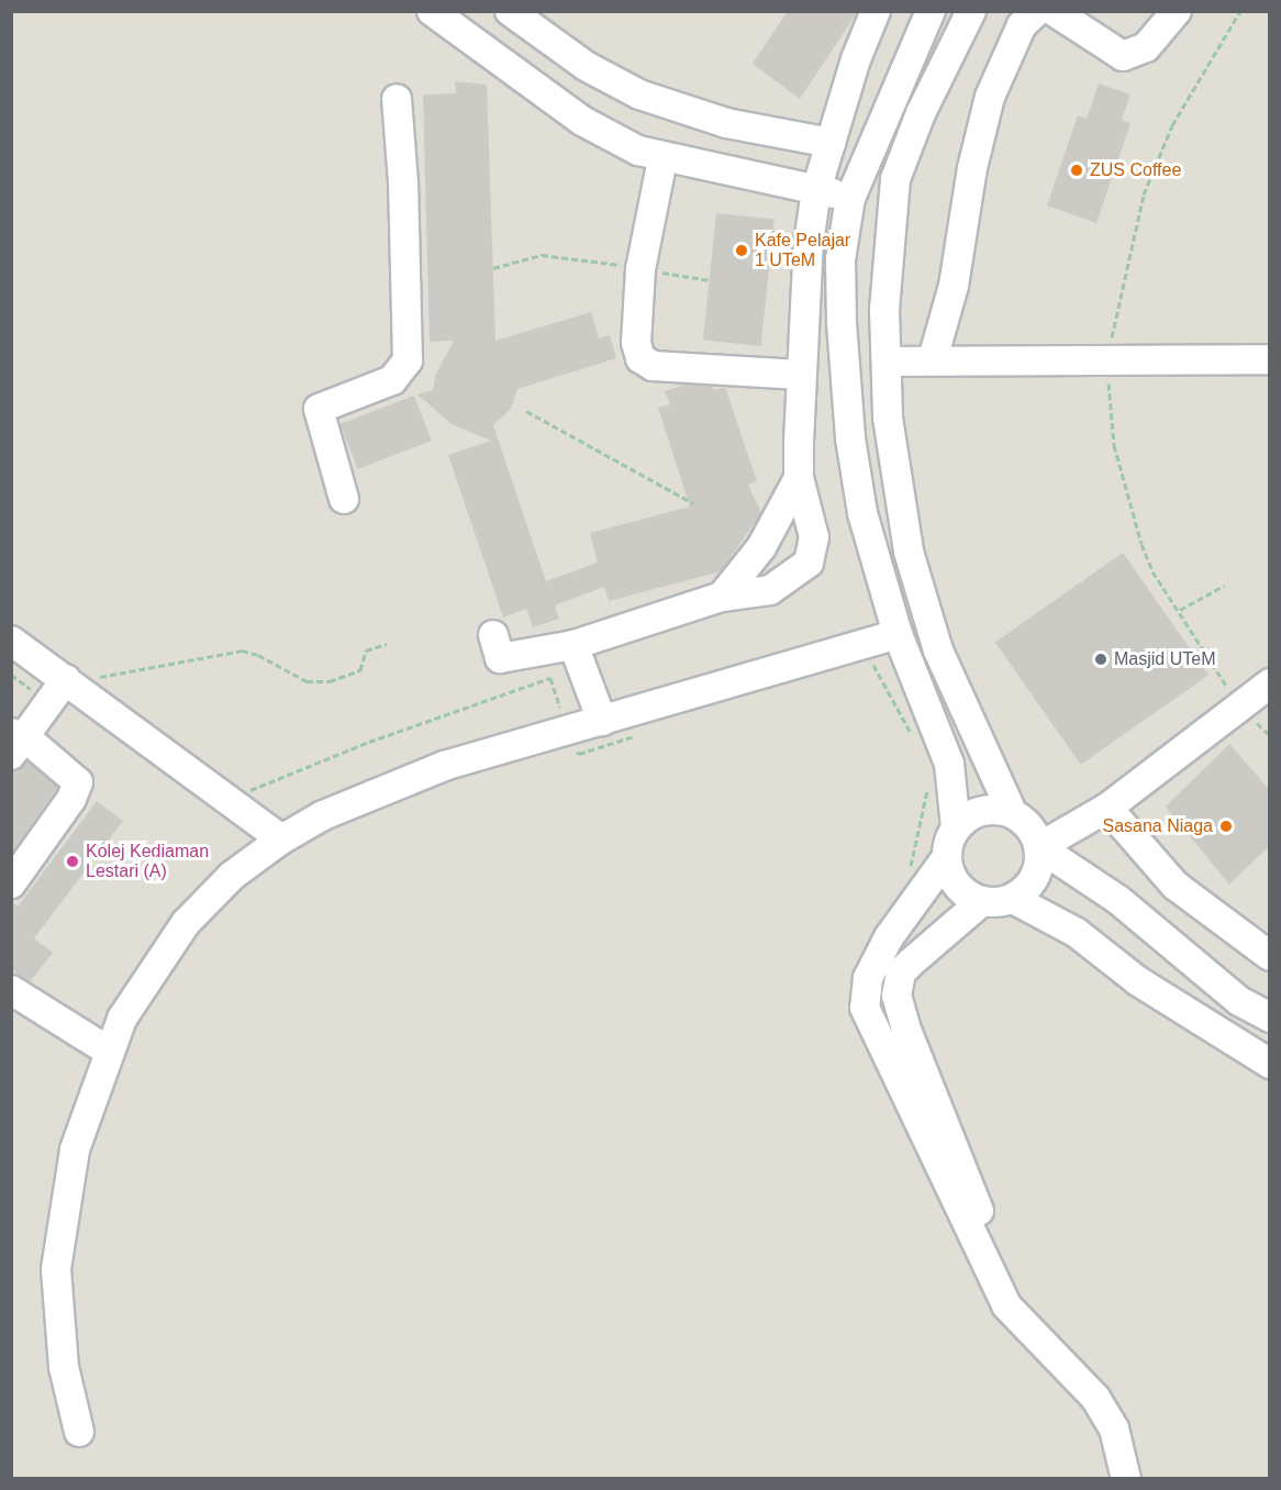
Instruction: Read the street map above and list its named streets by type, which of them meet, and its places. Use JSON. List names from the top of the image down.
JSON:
{
  "places": [
    "ZUS Coffee",
    "Kafe Pelajar 1 UTeM",
    "Masjid UTeM",
    "Sasana Niaga",
    "Kolej Kediaman Lestari (A)"
  ]
}
